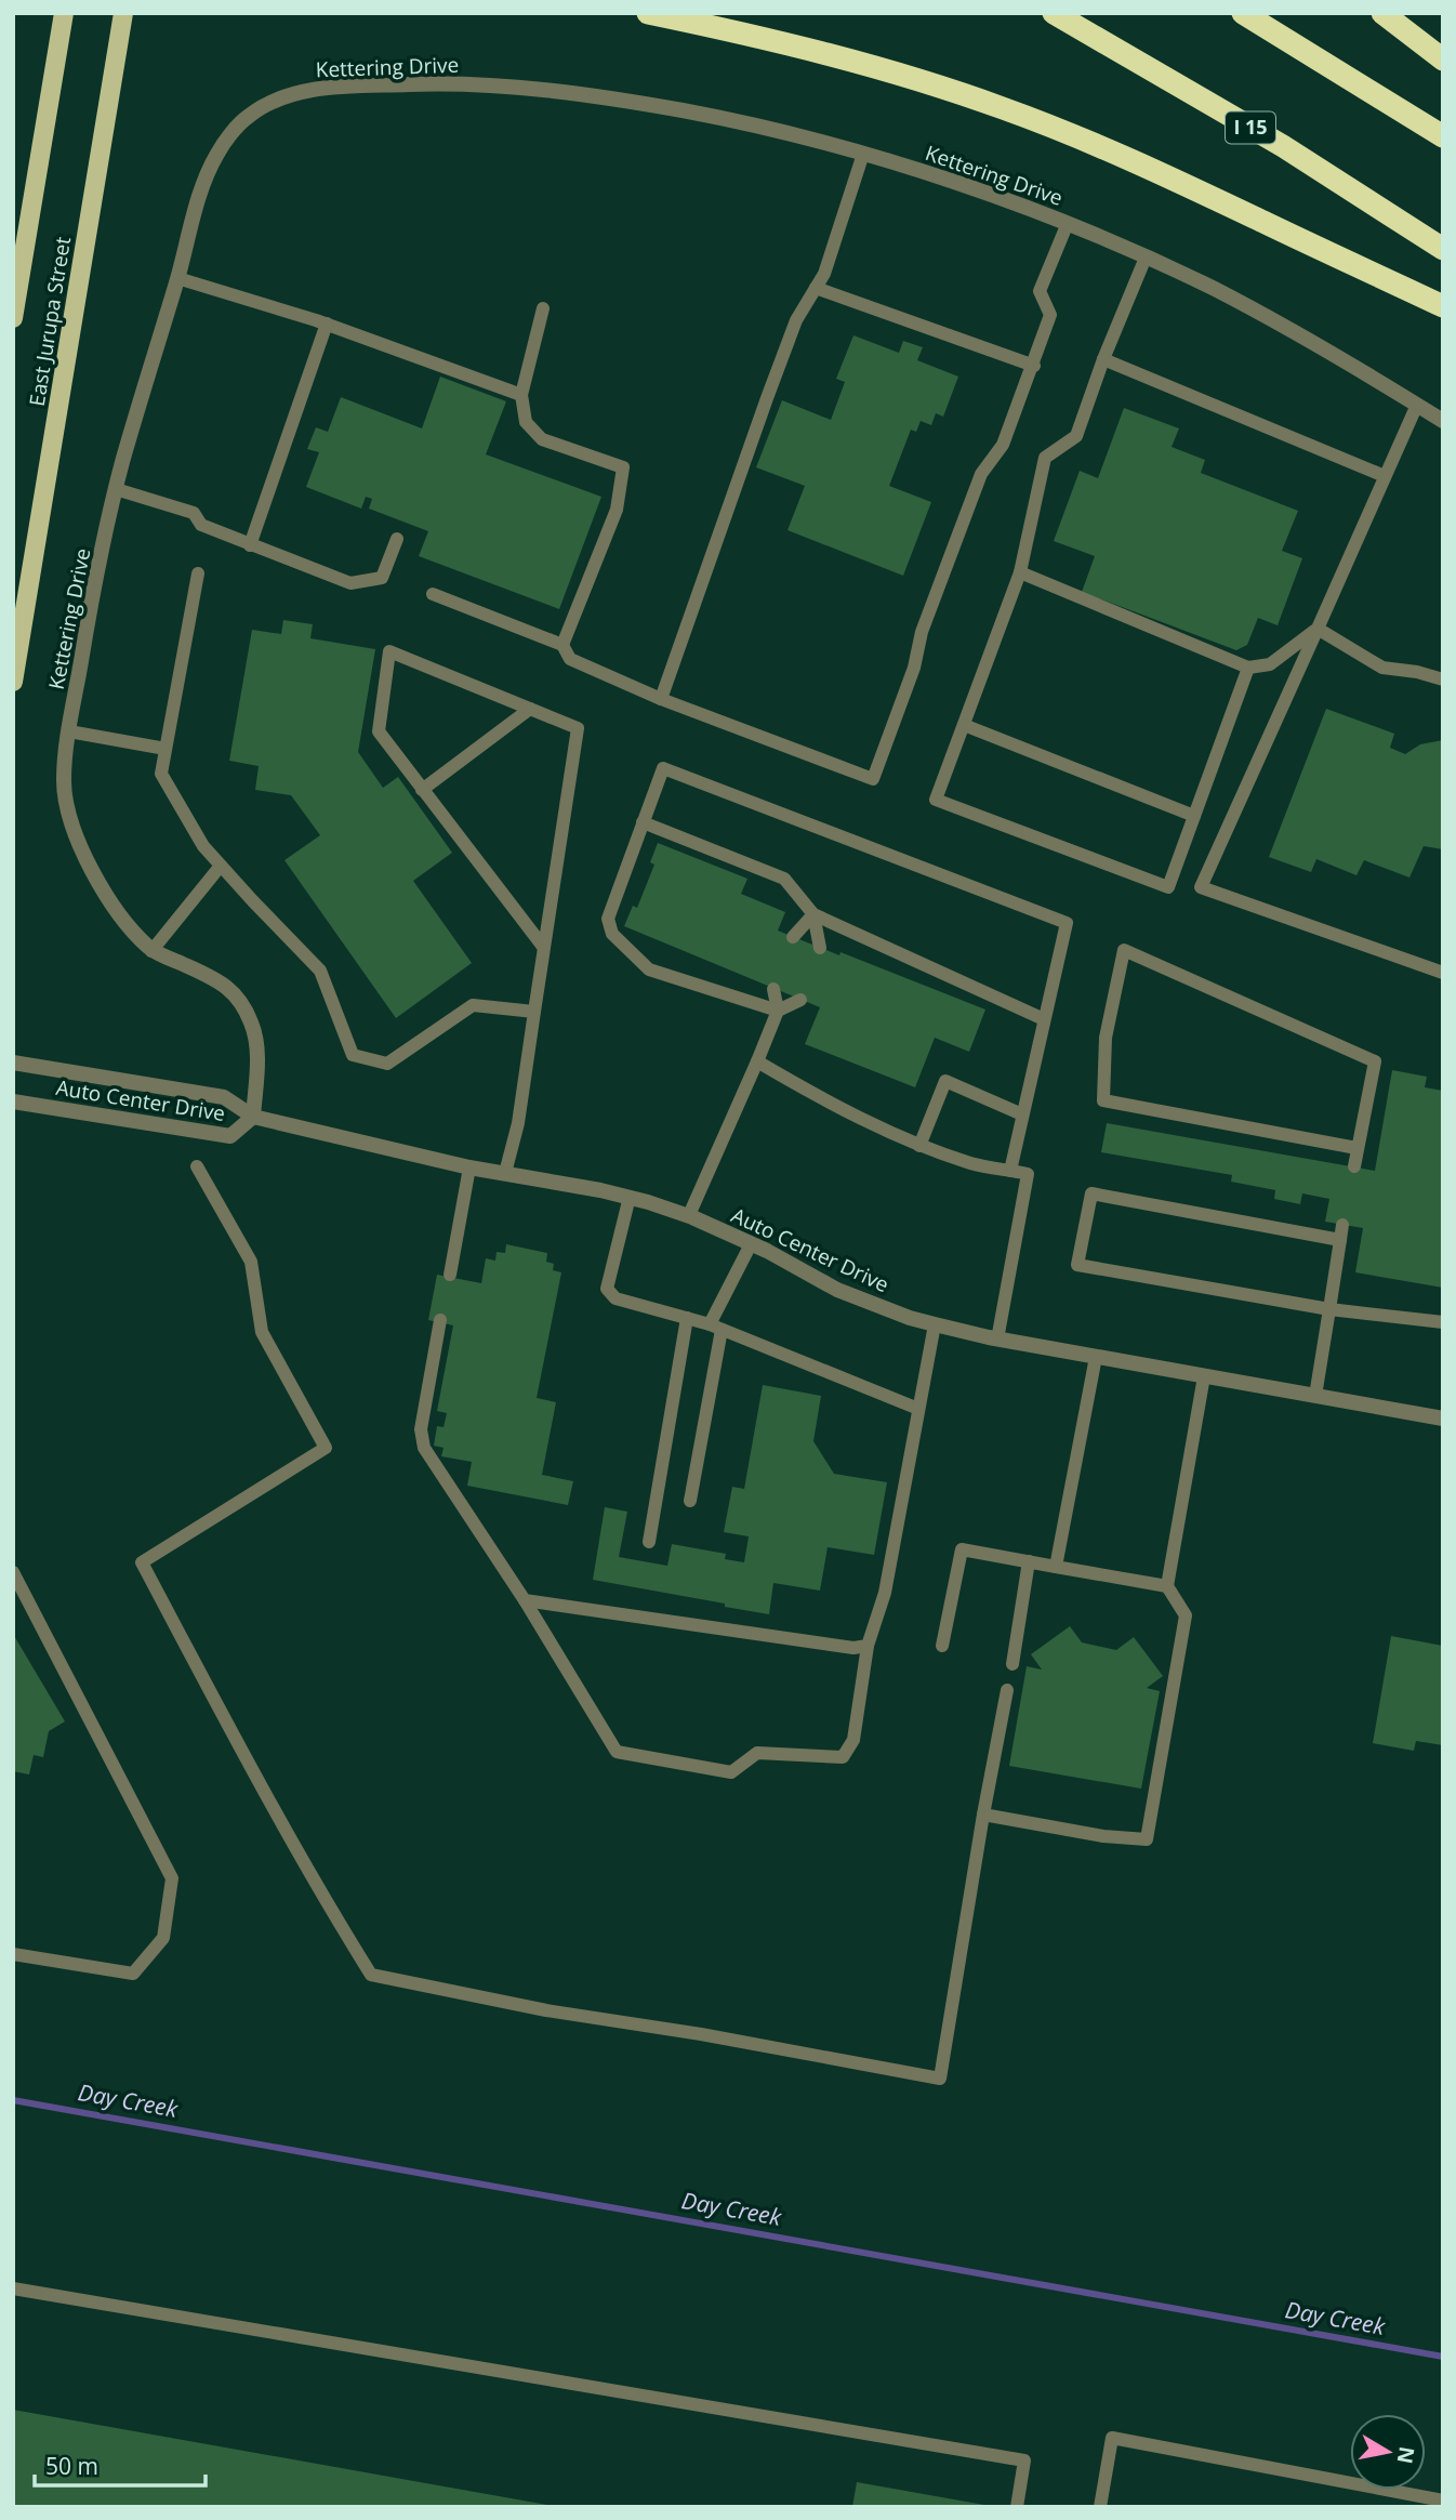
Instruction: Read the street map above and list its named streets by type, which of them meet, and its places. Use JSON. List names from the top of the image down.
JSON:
{
  "streets": {
    "highway": ["I 15"],
    "main road": ["East Jurupa Street"],
    "street": ["Kettering Drive", "Auto Center Drive"]
  },
  "crossings": [
    ["Kettering Drive", "Auto Center Drive"]
  ],
  "water": ["Day Creek"],
  "scale_bar": "50 m",
  "north": "right"
}
